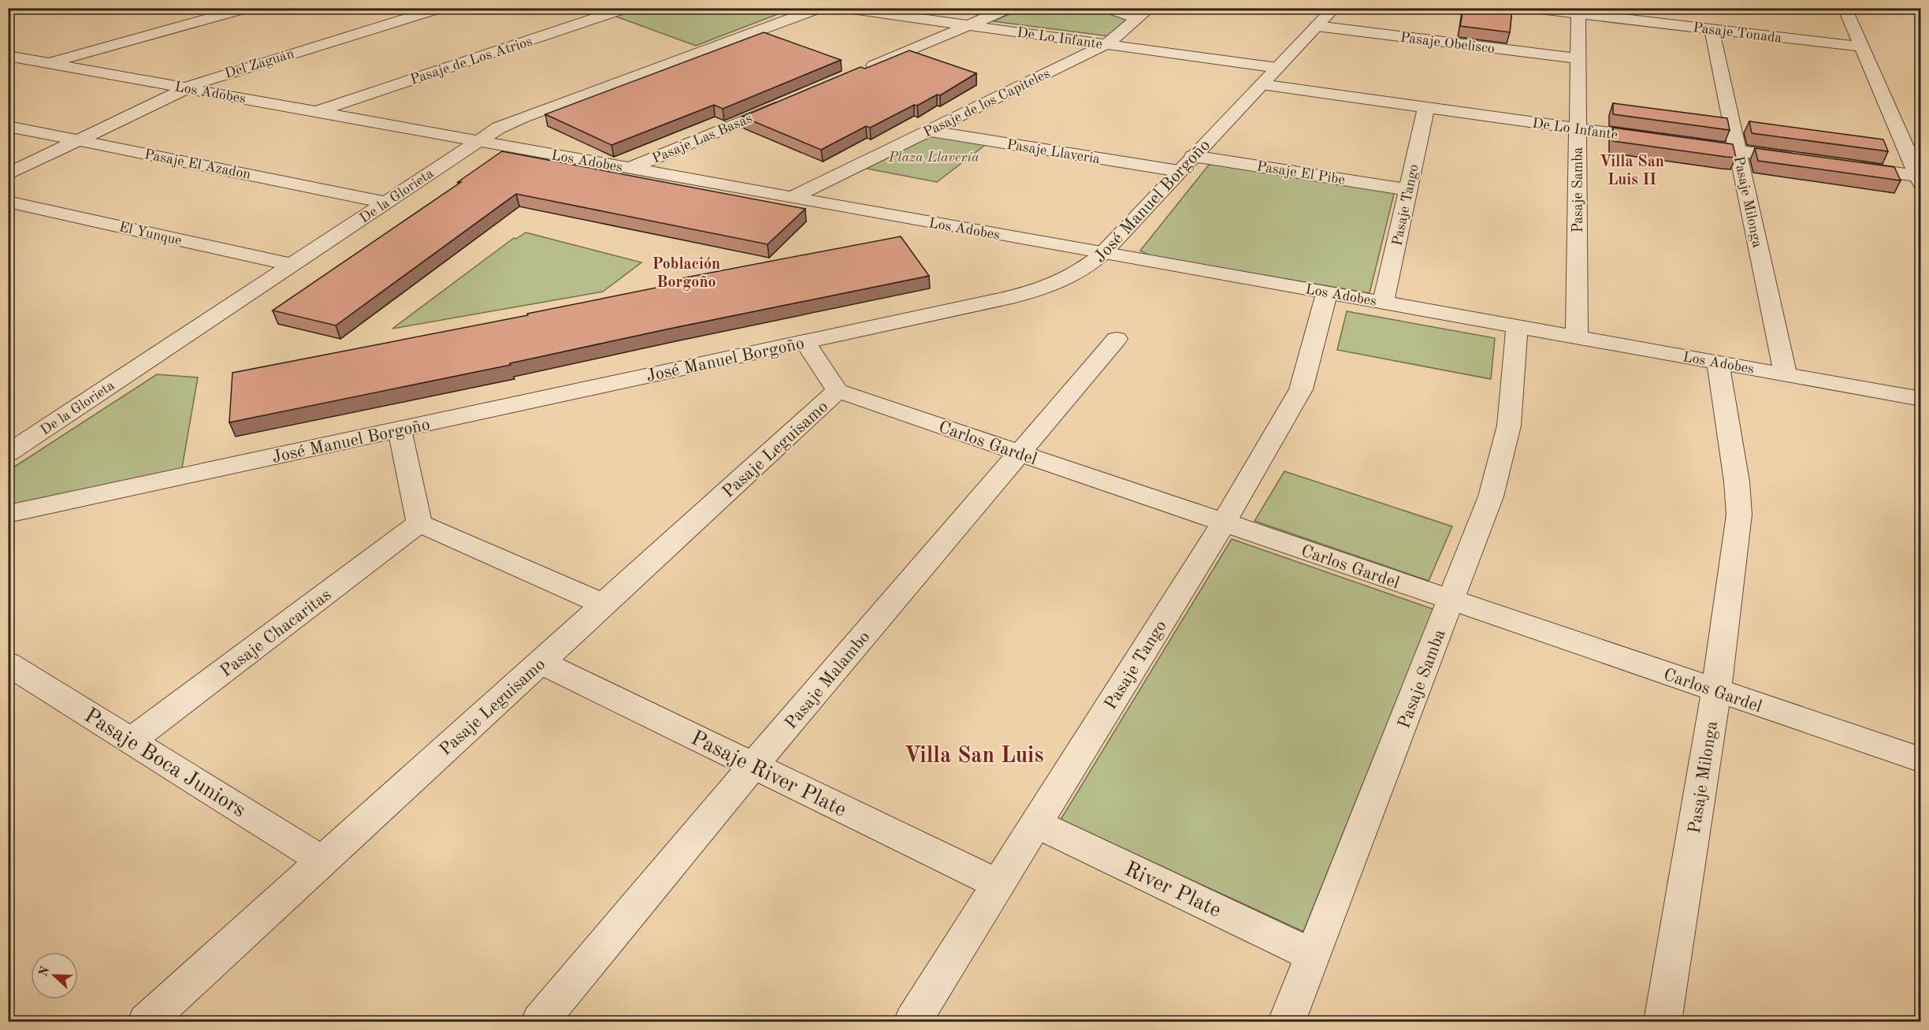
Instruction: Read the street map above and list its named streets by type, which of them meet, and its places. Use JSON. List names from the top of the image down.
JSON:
{
  "streets": {
    "street": [
      "Pasaje Tonada",
      "De Lo Infante",
      "Pasaje Obelisco",
      "Pasaje de Los Atrios",
      "Del Zaguán",
      "Los Adobes",
      "Pasaje de los Capiteles",
      "Pasaje Las Basas",
      "Pasaje Llaveria",
      "Pasaje El Azadon",
      "Pasaje El Pibe",
      "Pasaje Samba",
      "De la Glorieta",
      "José Manuel Borgoño",
      "Pasaje Milonga",
      "Pasaje Tango",
      "El Yunque",
      "Carlos Gardel",
      "Pasaje Leguisamo",
      "Pasaje Chacaritas",
      "Pasaje Malambo",
      "Pasaje Boca Juniors",
      "Pasaje River Plate",
      "River Plate"
    ]
  },
  "crossings": [
    ["Pasaje Tonada", "Pasaje Samba"],
    ["Pasaje Tonada", "Pasaje Milonga"],
    ["De Lo Infante", "Pasaje de los Capiteles"],
    ["De Lo Infante", "Pasaje Samba"],
    ["De Lo Infante", "José Manuel Borgoño"],
    ["De Lo Infante", "Pasaje Tango"],
    ["Pasaje Obelisco", "Pasaje Samba"],
    ["Pasaje Obelisco", "José Manuel Borgoño"],
    ["Pasaje de Los Atrios", "Los Adobes"],
    ["Del Zaguán", "Los Adobes"],
    ["Del Zaguán", "Pasaje El Azadon"],
    ["Los Adobes", "Pasaje de los Capiteles"],
    ["Los Adobes", "Pasaje Las Basas"],
    ["Los Adobes", "Pasaje Samba"],
    ["Los Adobes", "De la Glorieta"],
    ["Los Adobes", "José Manuel Borgoño"],
    ["Los Adobes", "Pasaje Milonga"],
    ["Los Adobes", "Pasaje Tango"],
    ["Pasaje de los Capiteles", "Pasaje Llaveria"],
    ["Pasaje Llaveria", "José Manuel Borgoño"],
    ["Pasaje El Azadon", "De la Glorieta"],
    ["Pasaje El Pibe", "José Manuel Borgoño"],
    ["Pasaje El Pibe", "Pasaje Tango"],
    ["Pasaje Samba", "Carlos Gardel"],
    ["Pasaje Samba", "River Plate"],
    ["De la Glorieta", "El Yunque"],
    ["Pasaje Milonga", "Carlos Gardel"],
    ["Pasaje Tango", "Carlos Gardel"],
    ["Pasaje Tango", "Pasaje River Plate"],
    ["Pasaje Tango", "River Plate"],
    ["Carlos Gardel", "Pasaje Leguisamo"],
    ["Carlos Gardel", "Pasaje Malambo"],
    ["Pasaje Leguisamo", "Pasaje Boca Juniors"],
    ["Pasaje Leguisamo", "Pasaje River Plate"],
    ["Pasaje Chacaritas", "Pasaje Boca Juniors"],
    ["Pasaje Malambo", "Pasaje River Plate"]
  ],
  "districts": ["Villa San Luis II", "Población Borgoño", "Villa San Luis"],
  "parks": ["Plaza Llavería"],
  "north": "left"
}
